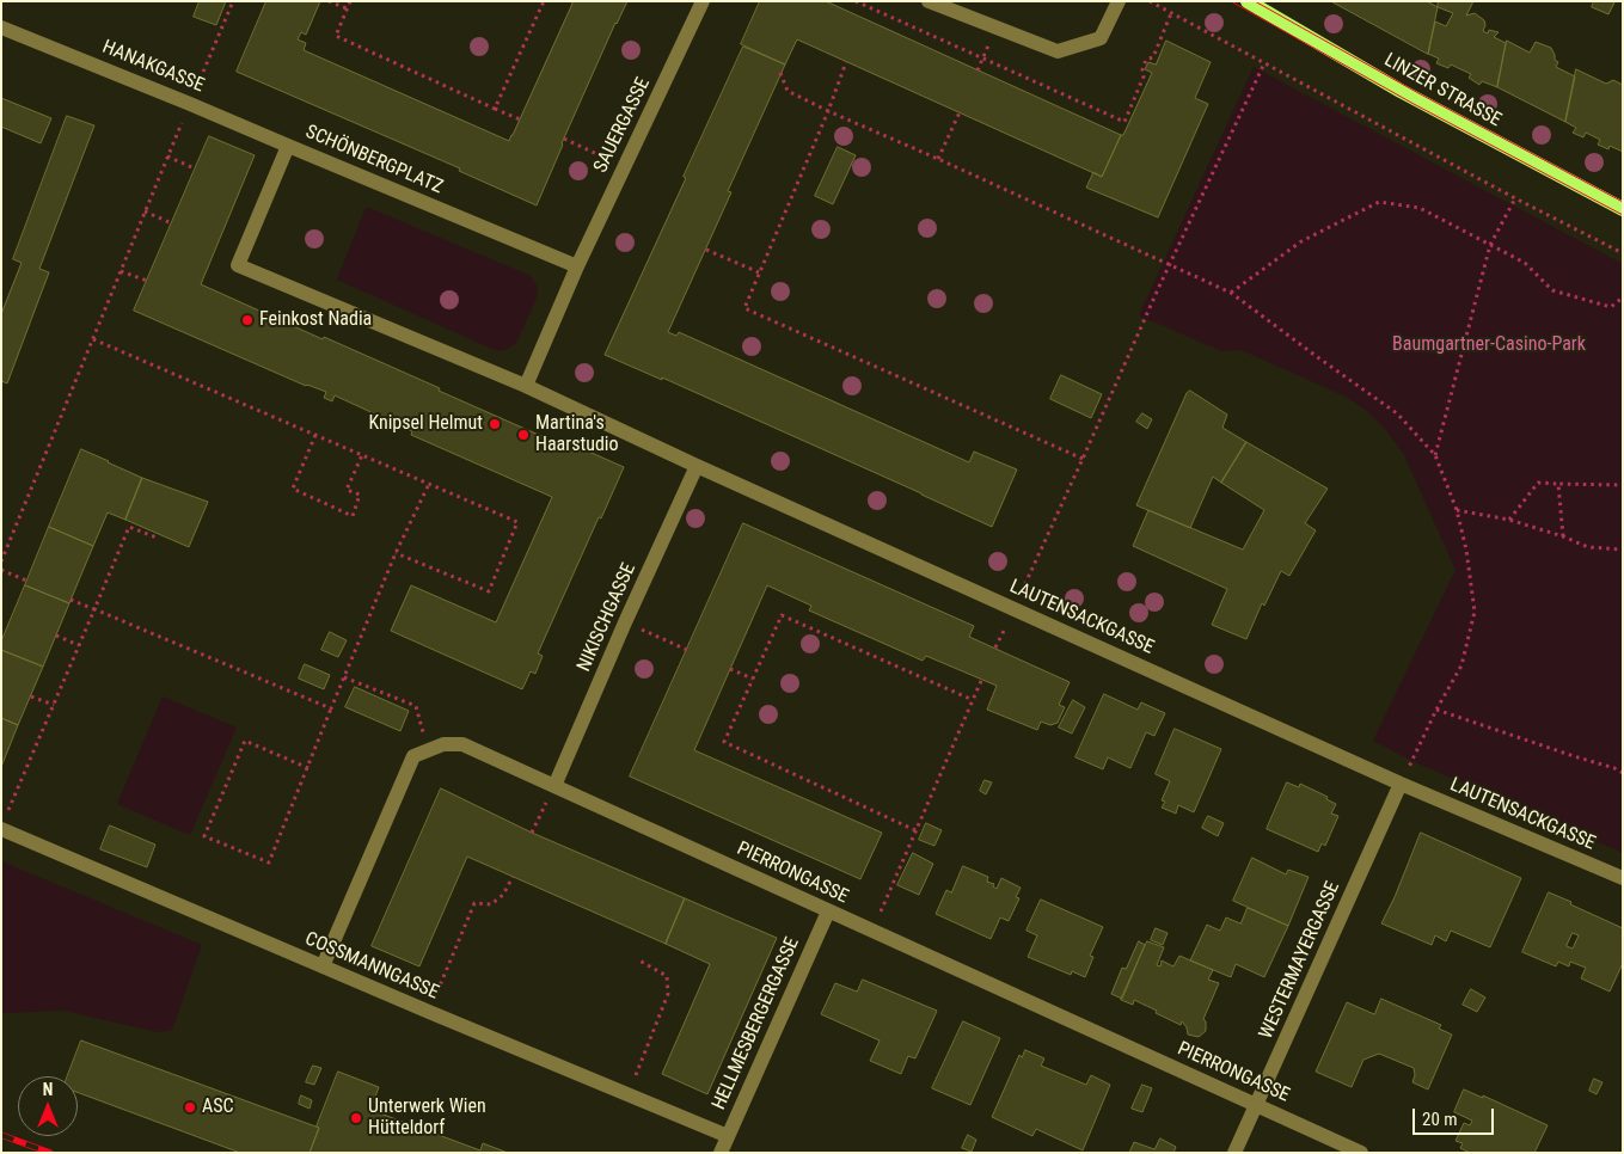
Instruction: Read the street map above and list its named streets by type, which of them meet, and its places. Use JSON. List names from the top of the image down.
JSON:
{
  "streets": {
    "main road": ["LINZER STRASSE"],
    "street": [
      "HANAKGASSE",
      "SAUERGASSE",
      "SCHÖNBERGPLATZ",
      "NIKISCHGASSE",
      "LAUTENSACKGASSE",
      "PIERRONGASSE",
      "WESTERMAYERGASSE",
      "COSSMANNGASSE",
      "HELLMESBERGERGASSE"
    ]
  },
  "crossings": [
    ["HANAKGASSE", "SCHÖNBERGPLATZ"],
    ["SAUERGASSE", "SCHÖNBERGPLATZ"],
    ["SCHÖNBERGPLATZ", "LAUTENSACKGASSE"],
    ["NIKISCHGASSE", "LAUTENSACKGASSE"],
    ["NIKISCHGASSE", "PIERRONGASSE"],
    ["LAUTENSACKGASSE", "WESTERMAYERGASSE"],
    ["PIERRONGASSE", "WESTERMAYERGASSE"],
    ["PIERRONGASSE", "HELLMESBERGERGASSE"],
    ["COSSMANNGASSE", "HELLMESBERGERGASSE"]
  ],
  "parks": ["Baumgartner-Casino-Park"],
  "places": [
    "Feinkost Nadia",
    "Knipsel Helmut",
    "Martina's Haarstudio",
    "ASC",
    "Unterwerk Wien Hütteldorf"
  ],
  "scale_bar": "20 m",
  "north": "top"
}
